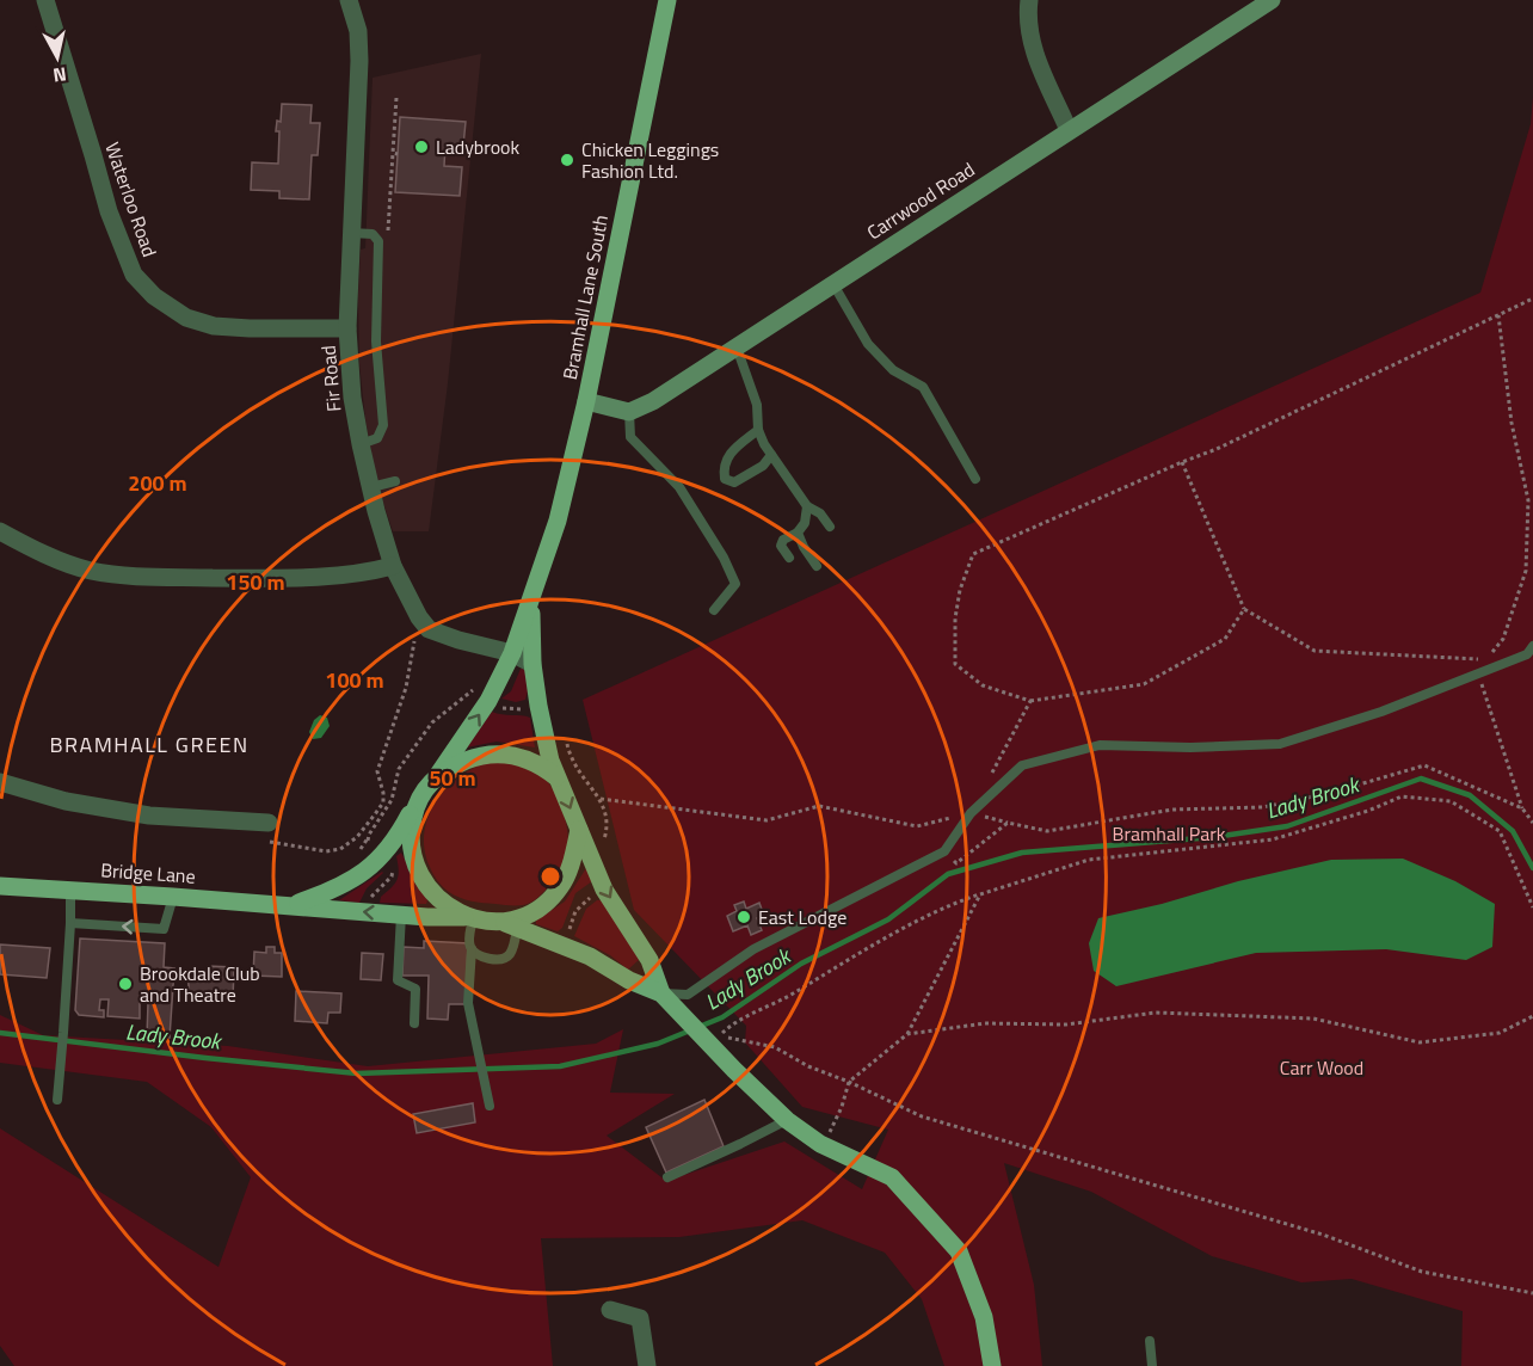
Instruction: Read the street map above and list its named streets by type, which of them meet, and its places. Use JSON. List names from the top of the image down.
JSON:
{
  "streets": {
    "main road": ["Bramhall Lane South", "Bridge Lane"],
    "street": ["Waterloo Road", "Carrwood Road", "Fir Road"]
  },
  "crossings": [
    ["Waterloo Road", "Fir Road"],
    ["Bramhall Lane South", "Fir Road"],
    ["Bramhall Lane South", "Bridge Lane"]
  ],
  "districts": ["BRAMHALL GREEN"],
  "water": ["Lady Brook"],
  "parks": ["Bramhall Park", "Carr Wood"],
  "places": [
    "Ladybrook",
    "Chicken Leggings Fashion Ltd.",
    "East Lodge",
    "Brookdale Club and Theatre"
  ],
  "north": "bottom",
  "rings": [
    "200 m",
    "150 m",
    "100 m",
    "50 m"
  ]
}
